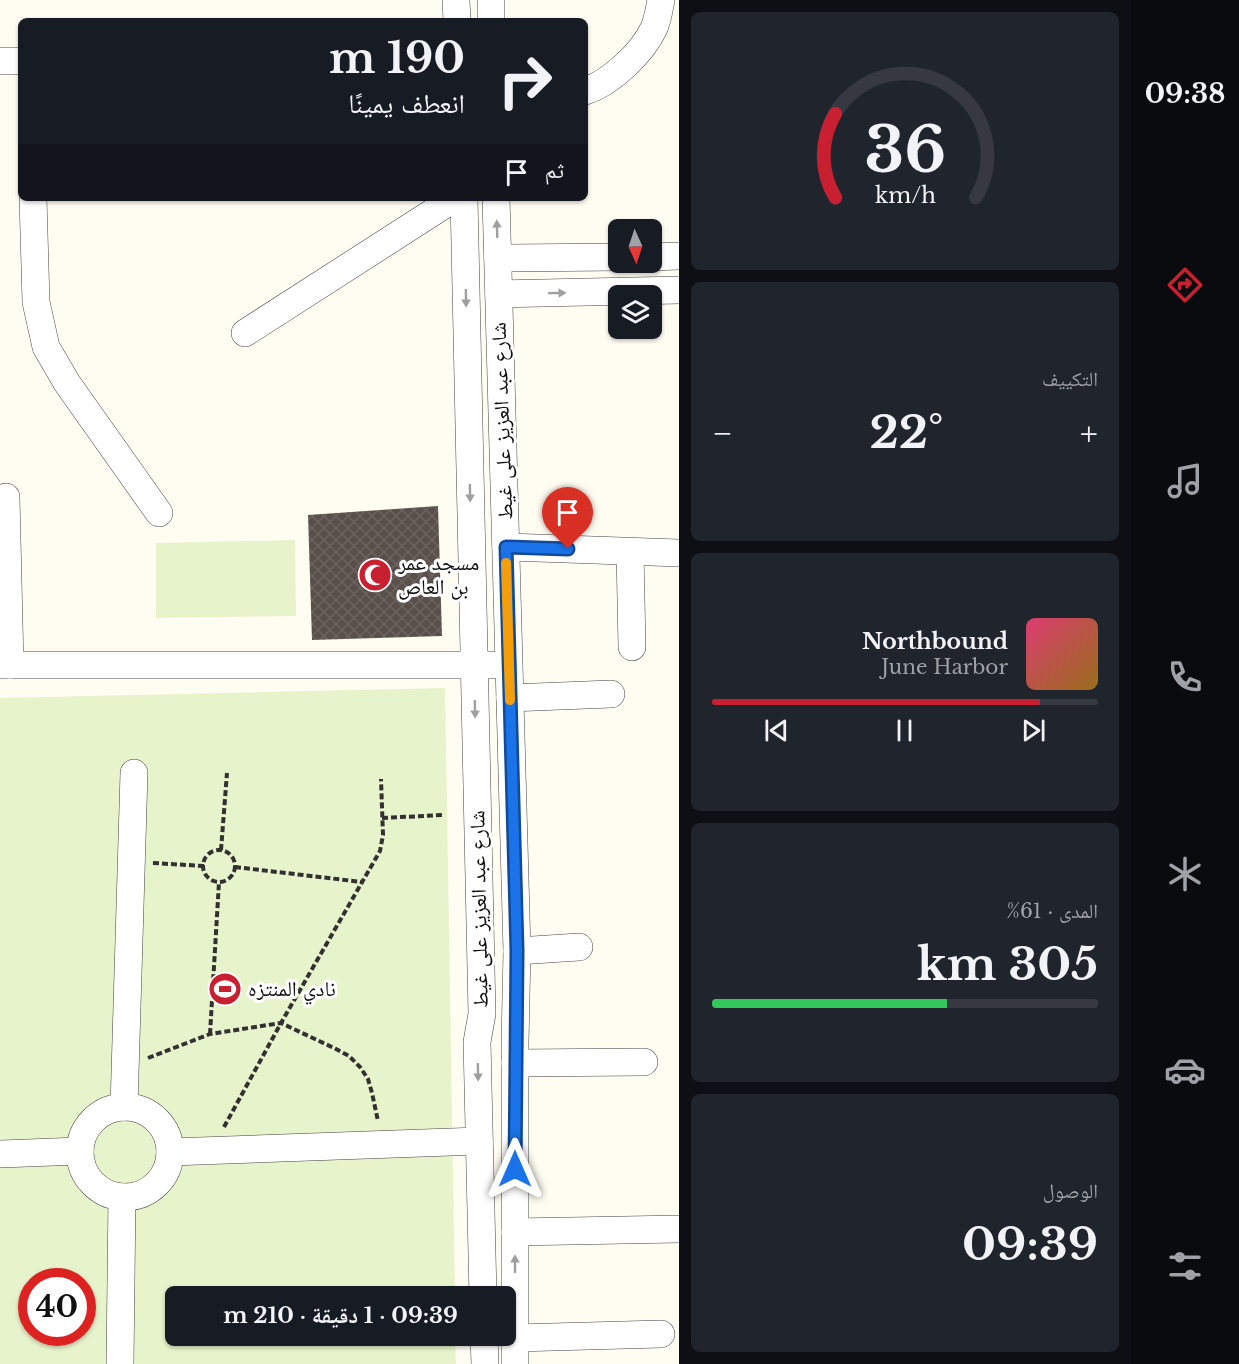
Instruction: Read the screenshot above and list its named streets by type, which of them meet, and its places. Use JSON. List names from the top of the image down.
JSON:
{
  "streets": {
    "street": ["شارع عبد العزيز على غيط"]
  },
  "places": {
    "mosque": ["مسجد عمر بن العاص"],
    "sports": ["نادي المنتزه"]
  },
  "north": "bottom",
  "page": {
    "tabs": "09:38",
    "turn": ["190 m", "انعطف يمينًا"],
    "then": "ثم",
    "tile": [
      "التكييف",
      ["المدى · 61%", "305 km"],
      ["الوصول", "09:39"]
    ],
    "heat": ["−", "22°", "+"],
    "song": ["Northbound", "June Harbor"],
    "limit": "40",
    "trip": "09:39 · 1 دقيقة · 210 m",
    "gauge": ["36", "km/h"]
  }
}
